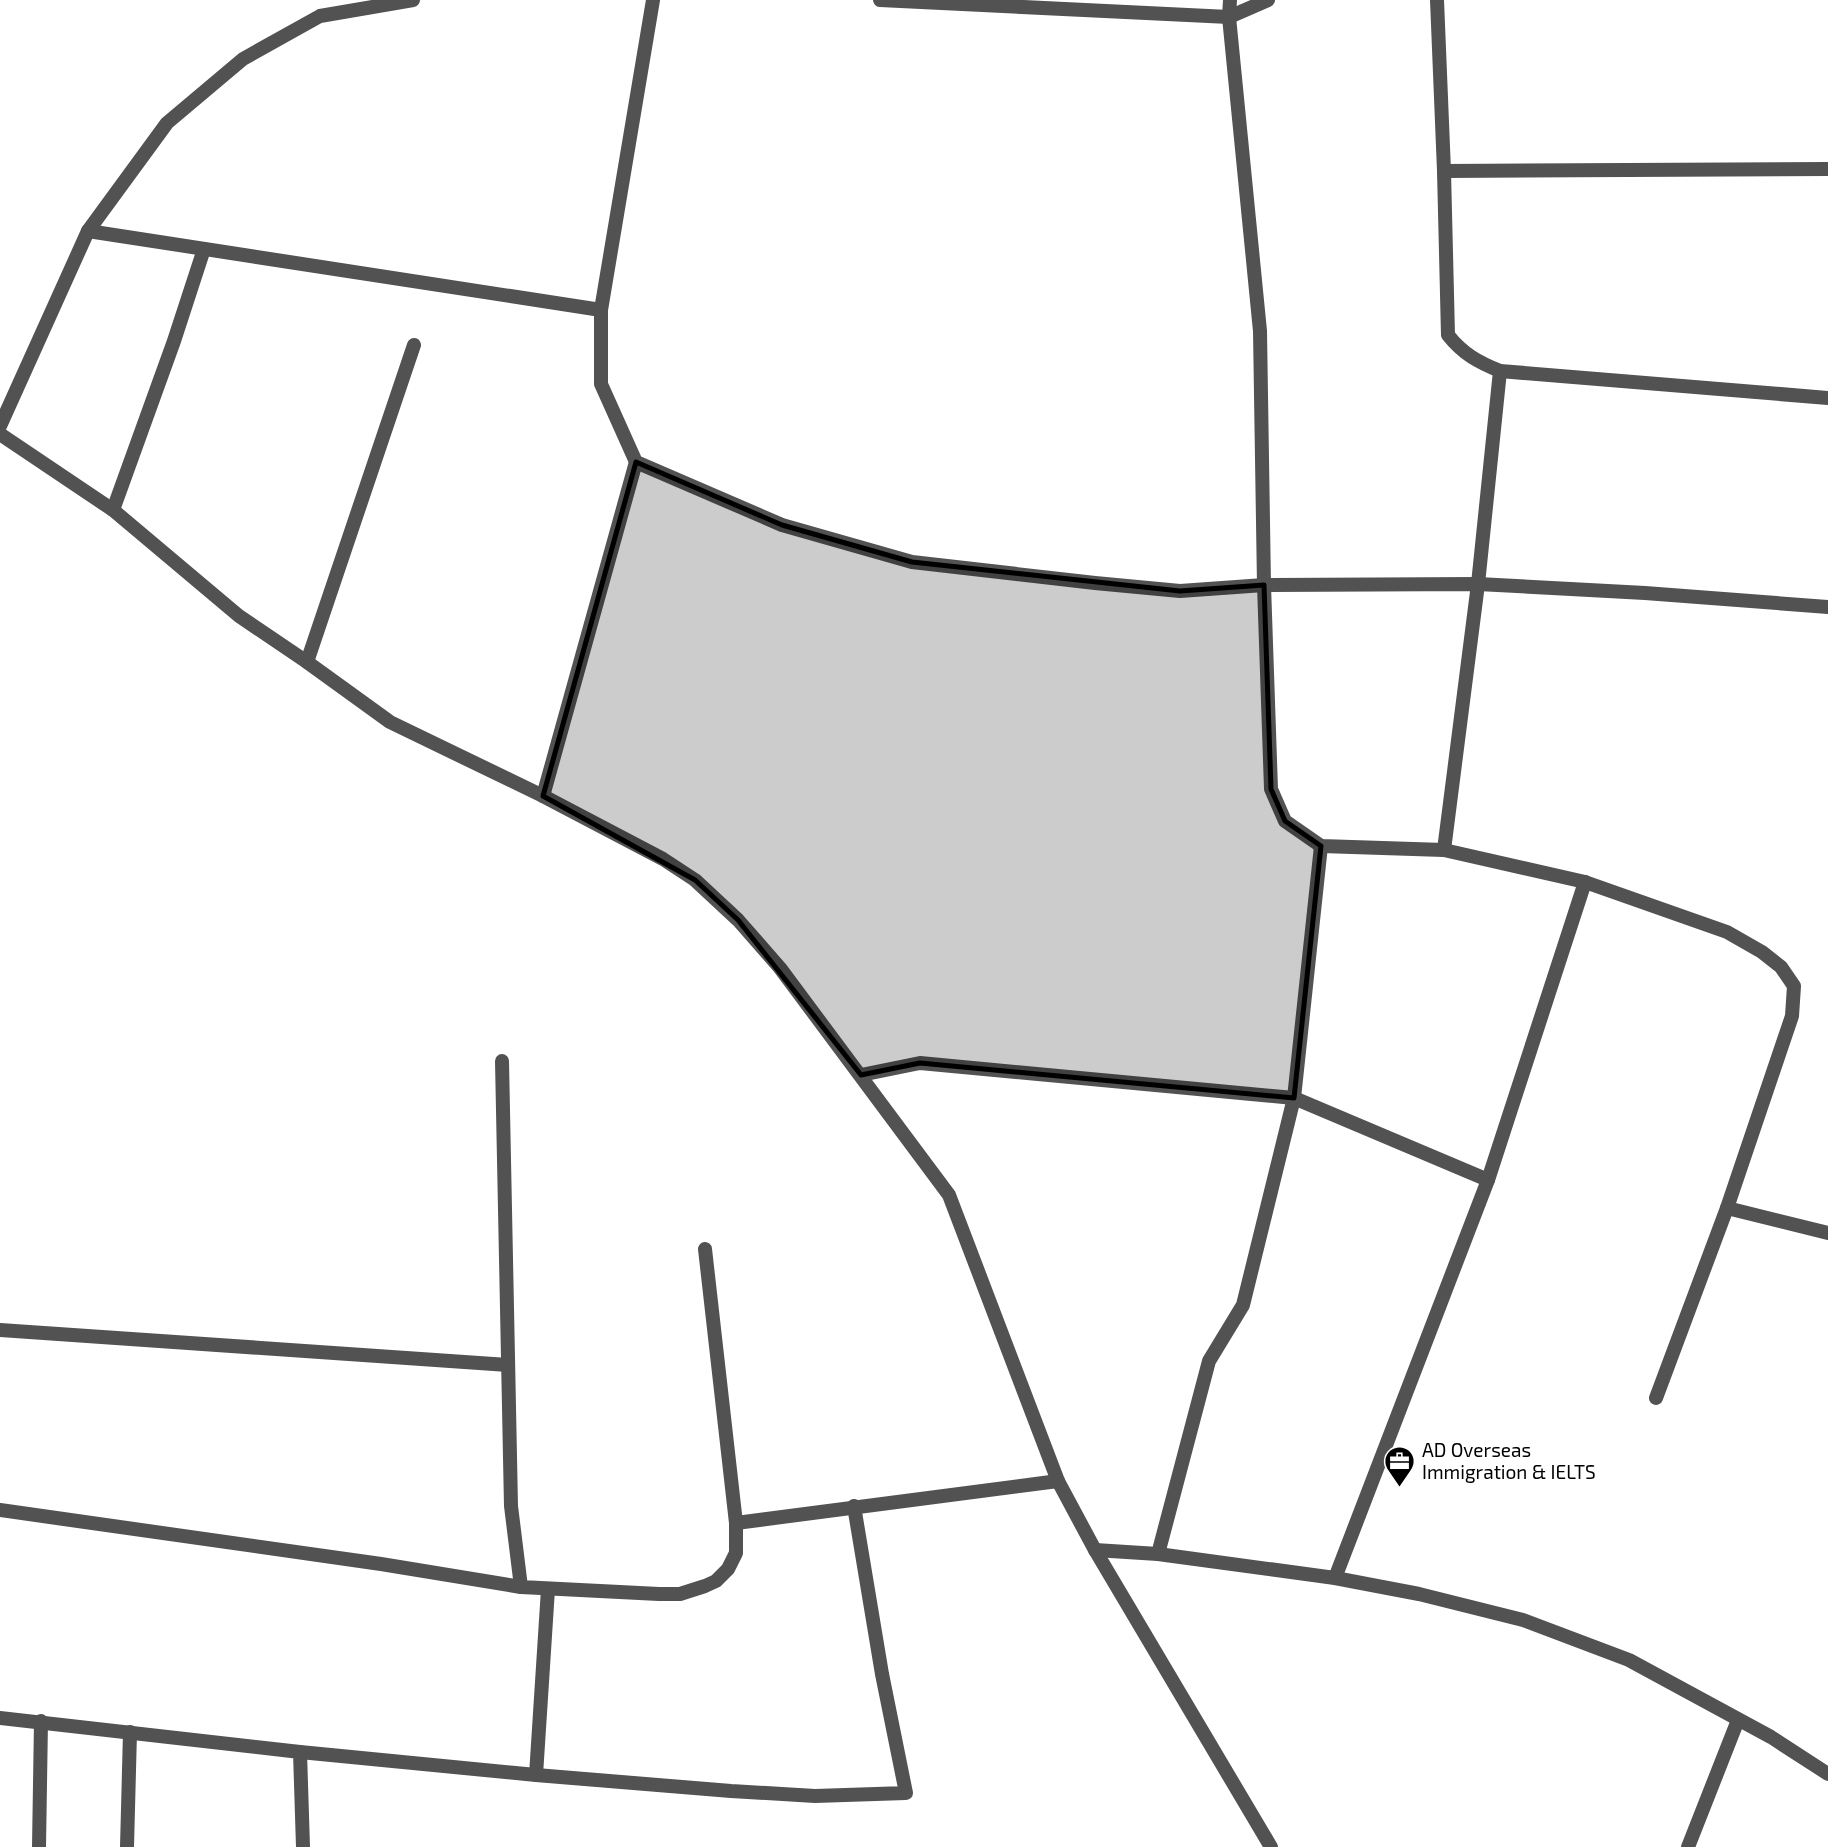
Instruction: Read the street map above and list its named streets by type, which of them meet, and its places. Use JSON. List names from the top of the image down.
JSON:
{
  "places": {
    "office": ["AD Overseas Immigration & IELTS"]
  }
}
